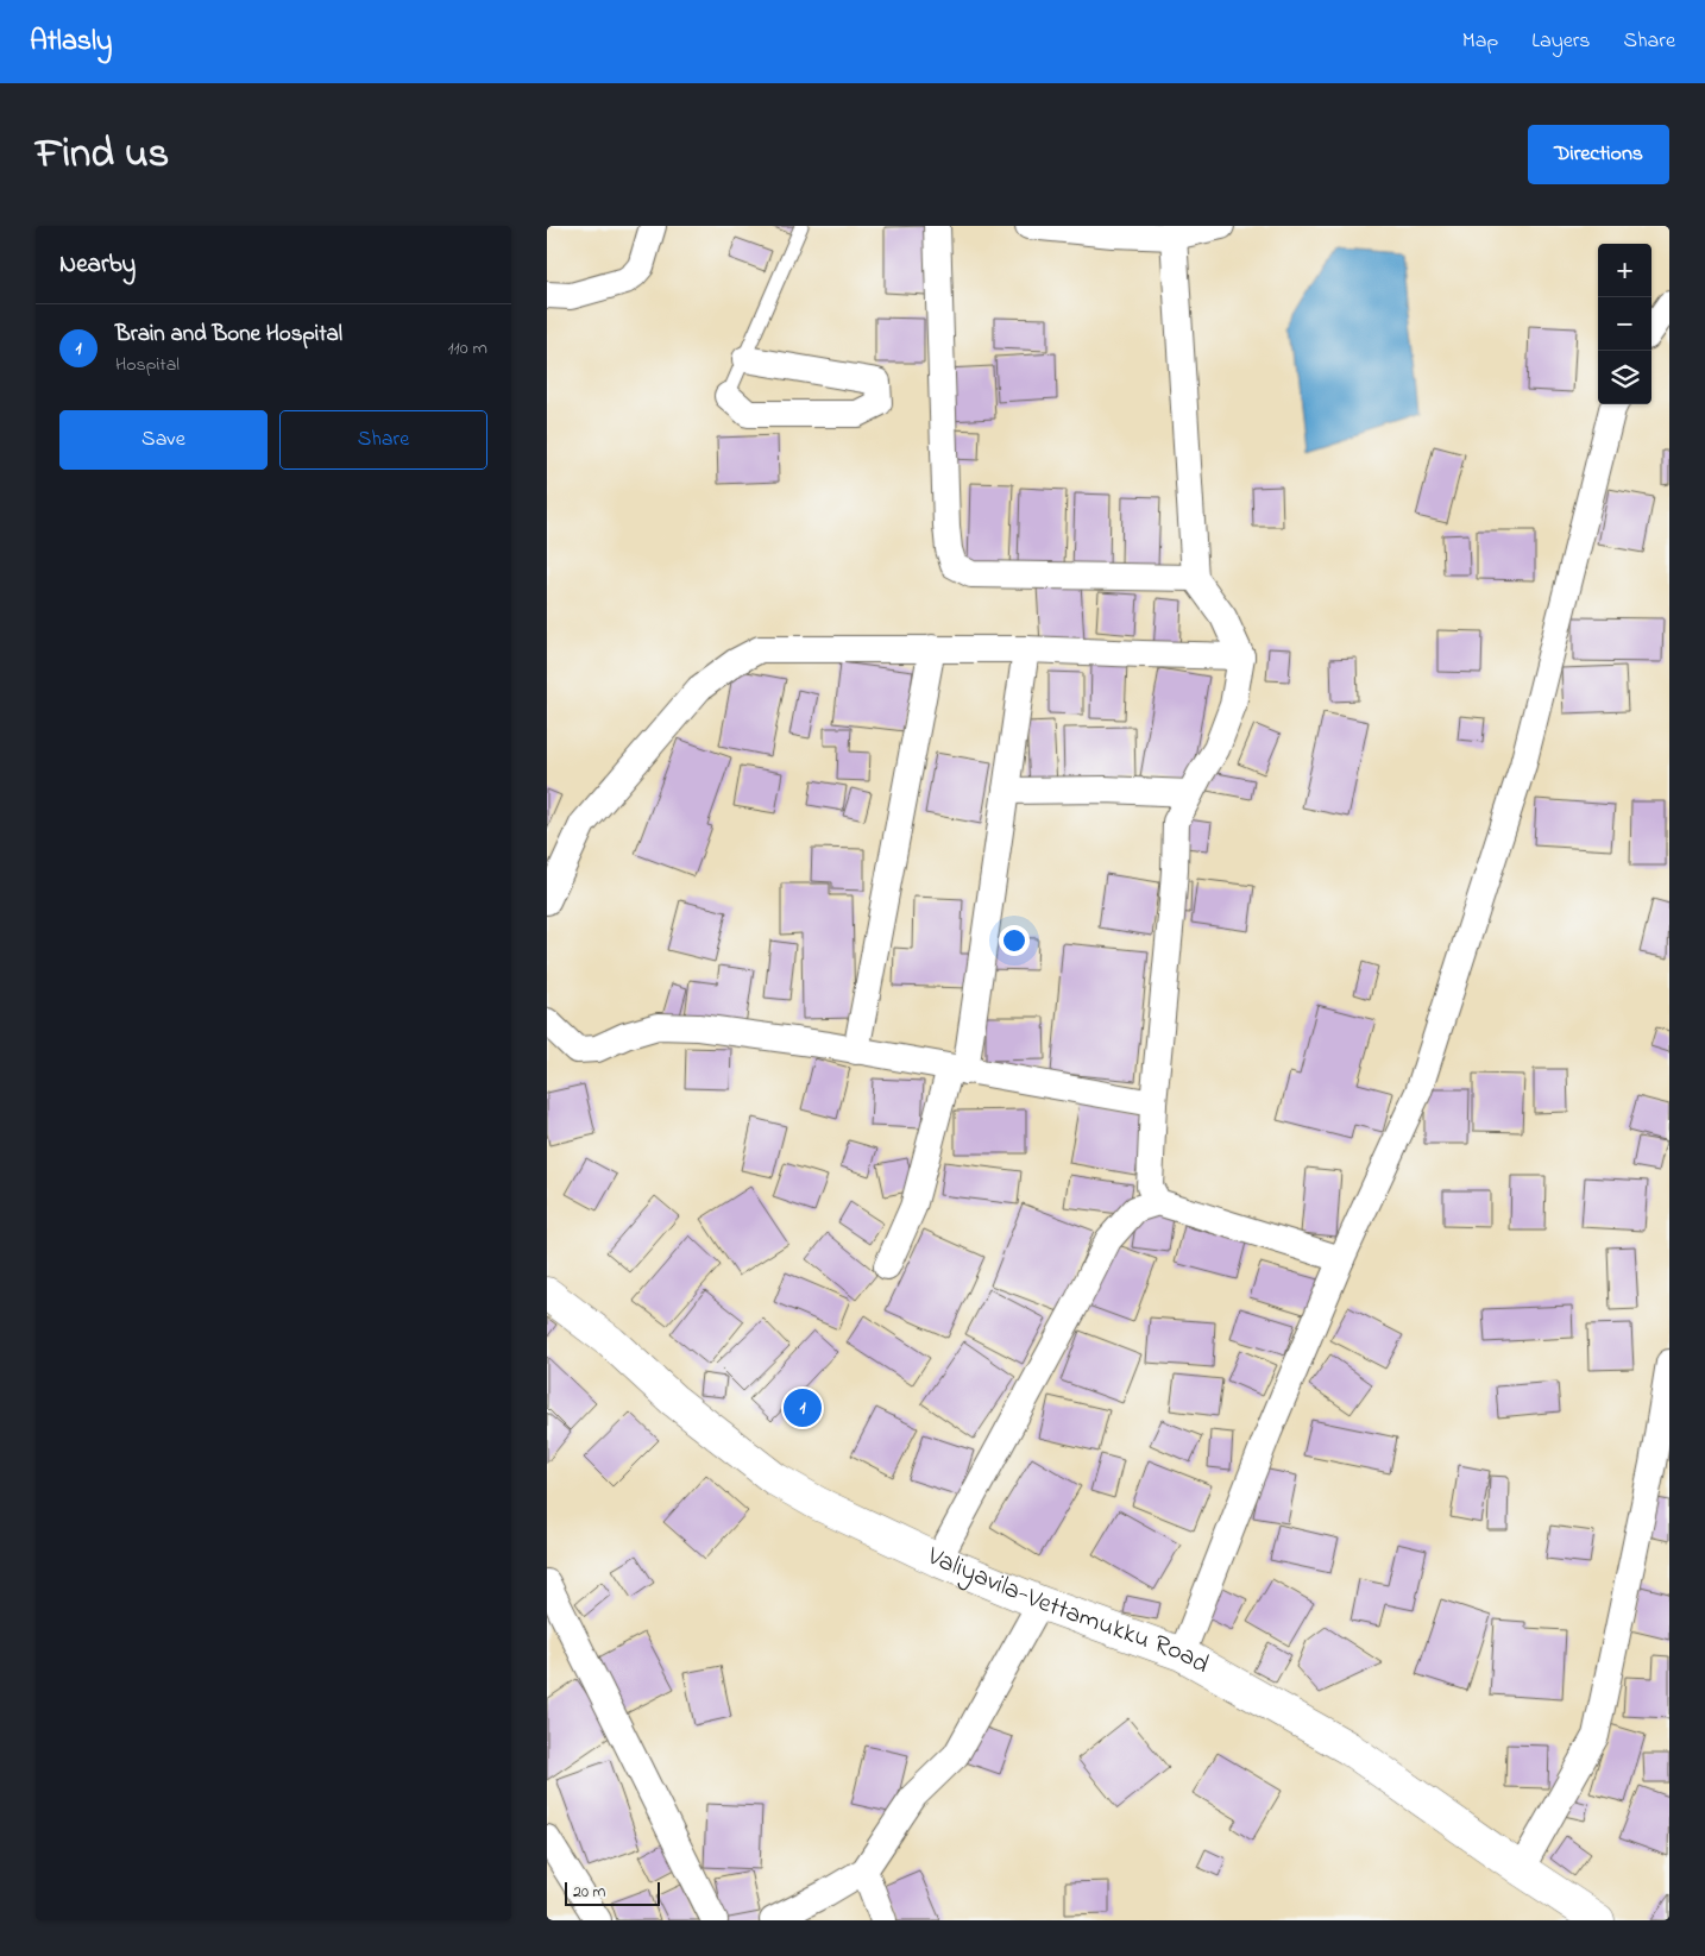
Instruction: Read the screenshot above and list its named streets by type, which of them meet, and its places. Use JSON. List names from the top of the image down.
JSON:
{
  "streets": {
    "street": ["Valiyavila-Vettamukku Road"]
  },
  "scale_bar": "20 m",
  "page": {
    "header": "Atlasly",
    "nav": ["Map", "Layers", "Share"],
    "title": "Find us",
    "buttons": [
      "Directions",
      ["Save", "Share"]
    ],
    "heading": "Nearby",
    "map_buttons": ["+", "−"],
    "list": [
      {
        "mark": "1",
        "name": "Brain and Bone Hospital",
        "note": "Hospital",
        "value": "110 m"
      }
    ],
    "pins": "1",
    "scale": "20 m"
  }
}
